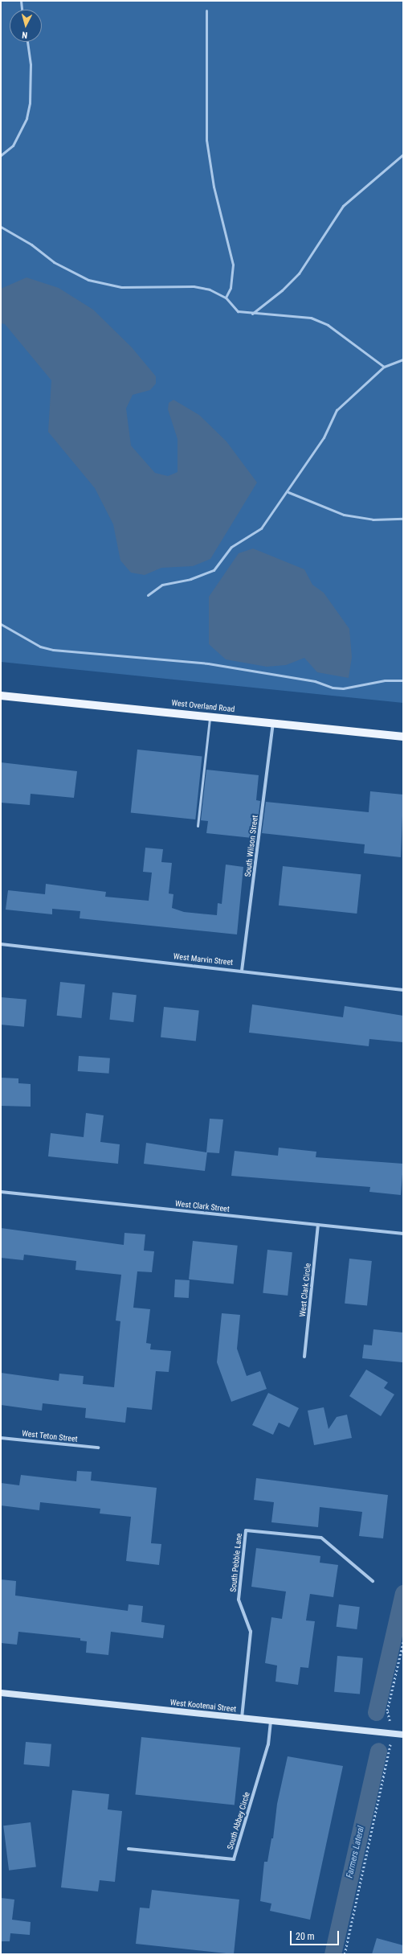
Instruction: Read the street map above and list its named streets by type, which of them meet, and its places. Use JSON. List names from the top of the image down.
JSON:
{
  "streets": {
    "main road": ["West Overland Road"],
    "street": [
      "South Wilson Street",
      "West Marvin Street",
      "West Clark Street",
      "West Clark Circle",
      "West Teton Street",
      "South Pebble Lane",
      "West Kootenai Street",
      "South Abbey Circle"
    ]
  },
  "crossings": [
    ["West Overland Road", "South Wilson Street"],
    ["South Wilson Street", "West Marvin Street"],
    ["West Clark Street", "West Clark Circle"],
    ["South Pebble Lane", "West Kootenai Street"],
    ["West Kootenai Street", "South Abbey Circle"]
  ],
  "water": ["Farmers Lateral"],
  "scale_bar": "20 m",
  "north": "bottom"
}
